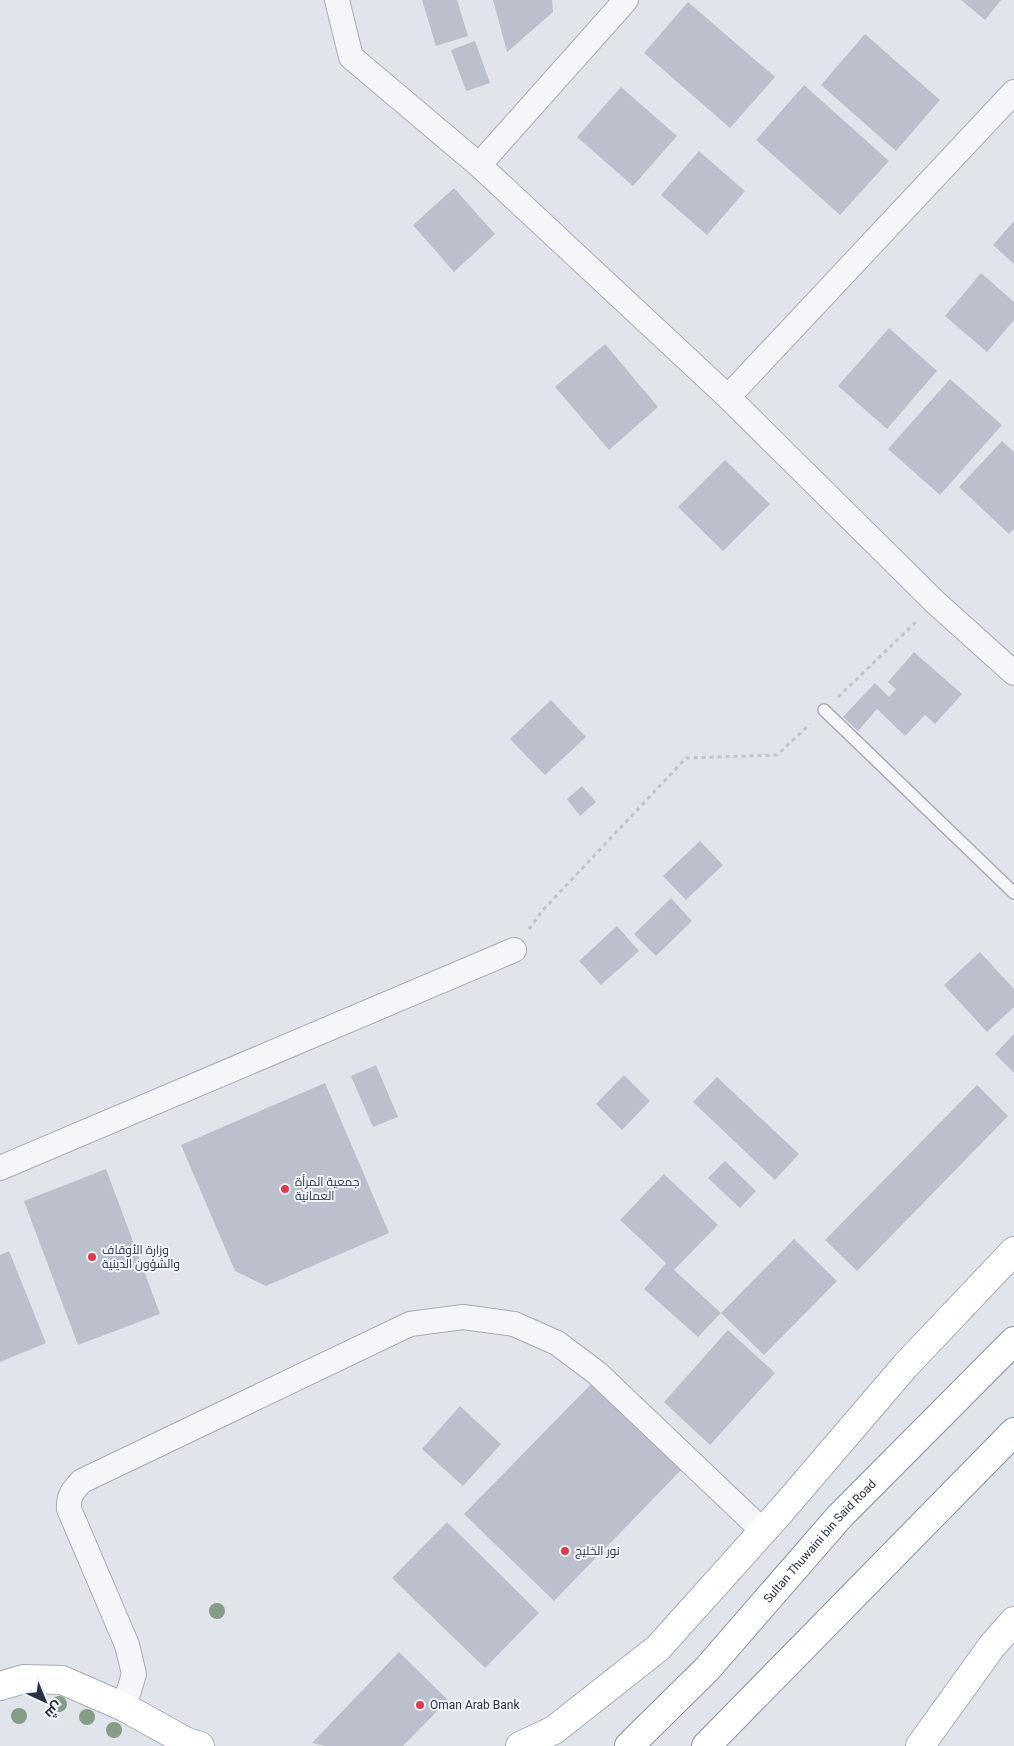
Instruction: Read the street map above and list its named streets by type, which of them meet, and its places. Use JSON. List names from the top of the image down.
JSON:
{
  "streets": {
    "main road": ["Sultan Thuwaini bin Said Road"]
  },
  "places": [
    "جمعية المرأة العمانية",
    "وزارة الأوقاف والشؤون الدينية",
    "نور الخليج",
    "Oman Arab Bank"
  ],
  "north": "bottom right"
}
